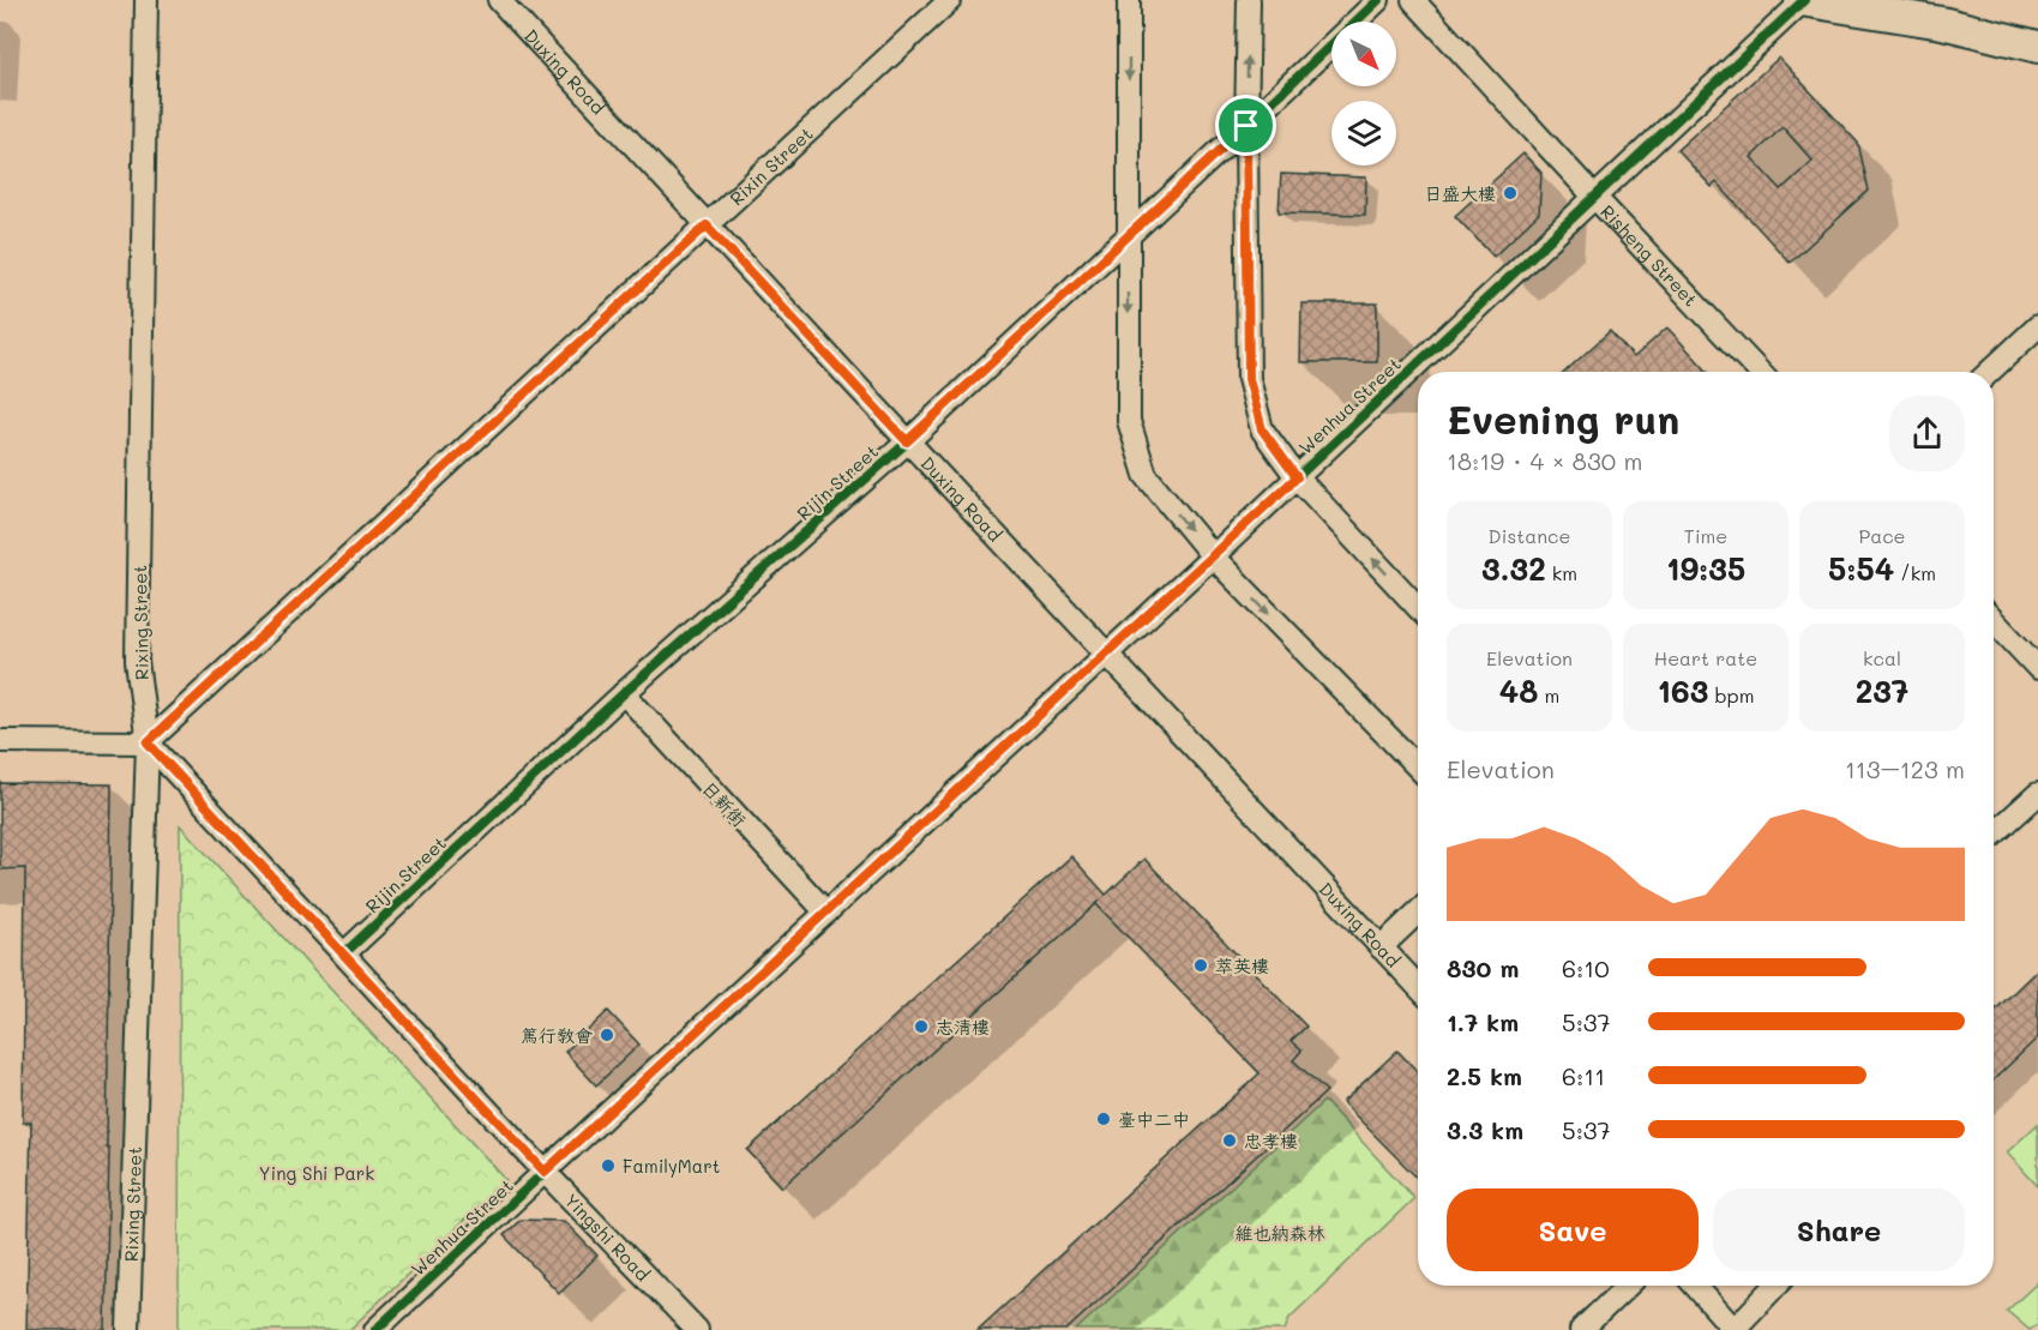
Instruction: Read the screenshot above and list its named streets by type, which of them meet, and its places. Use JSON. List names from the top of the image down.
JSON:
{
  "streets": {
    "street": [
      "Duxing Road",
      "Rixin Street",
      "Risheng Street",
      "Wenhua Street",
      "Rijin Street",
      "Rixing Street",
      "日新街",
      "Yingshi Road"
    ]
  },
  "crossings": [
    ["Duxing Road", "Rixin Street"],
    ["Duxing Road", "Wenhua Street"],
    ["Duxing Road", "Rijin Street"],
    ["Rixin Street", "Rixing Street"],
    ["Rixin Street", "Yingshi Road"],
    ["Risheng Street", "Wenhua Street"],
    ["Wenhua Street", "日新街"],
    ["Wenhua Street", "Yingshi Road"],
    ["Rijin Street", "日新街"],
    ["Rijin Street", "Yingshi Road"],
    ["Rixing Street", "Yingshi Road"]
  ],
  "parks": ["Ying Shi Park", "維也納森林"],
  "places": [
    "日盛大樓",
    "萃英樓",
    "志清樓",
    "篤行教會",
    "臺中二中",
    "忠孝樓",
    "FamilyMart"
  ],
  "north": "bottom right",
  "page": {
    "heading": ["Evening run", "18:19 · 4 × 830 m"],
    "stats": [
      ["Distance", "3.32 km"],
      ["Time", "19:35"],
      ["Pace", "5:54 /km"],
      ["Elevation", "48 m"],
      ["Heart rate", "163 bpm"],
      ["kcal", "237"]
    ],
    "chart": ["Elevation", "113–123 m"],
    "list": [
      {
        "name": "830 m",
        "note": "6:10"
      },
      {
        "name": "1.7 km",
        "note": "5:37"
      },
      {
        "name": "2.5 km",
        "note": "6:11"
      },
      {
        "name": "3.3 km",
        "note": "5:37"
      }
    ],
    "buttons": ["Save", "Share"]
  }
}
